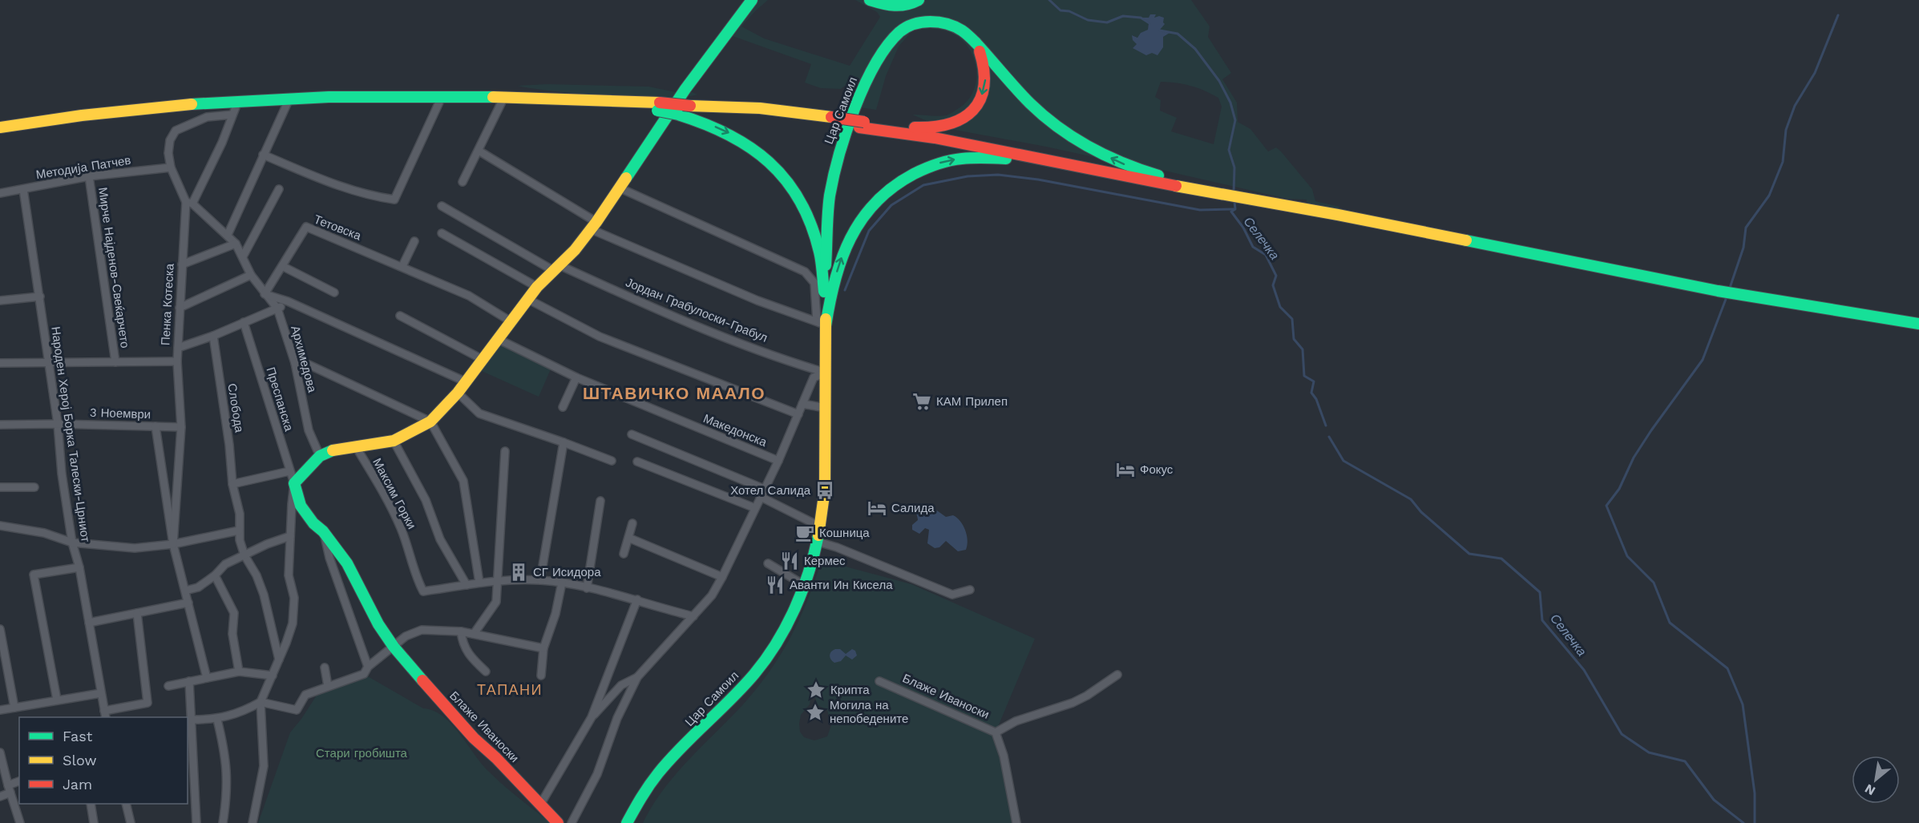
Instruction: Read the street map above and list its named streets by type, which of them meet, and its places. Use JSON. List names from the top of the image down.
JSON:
{
  "streets": {
    "main road": ["Цар Самоил", "Блаже Иваноски"],
    "street": [
      "Методиjа Патчев",
      "Тетовска",
      "Мирче Најденов-Свеќарчето",
      "Пенка Котеска",
      "Јордан Грабулоски-Грабул",
      "Архимедова",
      "Преспанска",
      "Слобода",
      "3 Ноември",
      "Македонска",
      "Народен Херој Борка Талески-Црниот",
      "Максим Горки"
    ]
  },
  "crossings": [
    ["Цар Самоил", "Јордан Грабулоски-Грабул"],
    ["Методиjа Патчев", "Мирче Најденов-Свеќарчето"],
    ["Методиjа Патчев", "Пенка Котеска"],
    ["Методиjа Патчев", "Народен Херој Борка Талески-Црниот"],
    ["Тетовска", "Архимедова"],
    ["Пенка Котеска", "Архимедова"],
    ["Пенка Котеска", "3 Ноември"],
    ["Преспанска", "Блаже Иваноски"],
    ["3 Ноември", "Народен Херој Борка Талески-Црниот"]
  ],
  "districts": ["ШТАВИЧКО МААЛО", "ТАПАНИ"],
  "water": ["Селечка"],
  "parks": ["Стари гробишта"],
  "places": {
    "supermarket": ["КАМ Прилеп"],
    "hotel": ["Фокус", "Салида"],
    "bus stop": ["Хотел Салида"],
    "cafe": ["Кошница"],
    "restaurant": ["Кермес", "Аванти Ин Кисела"],
    "building": ["СГ Исидора"],
    "place": ["Крипта", "Могила на непобедените"]
  },
  "legend": ["Fast", "Slow", "Jam"],
  "north": "bottom left"
}
